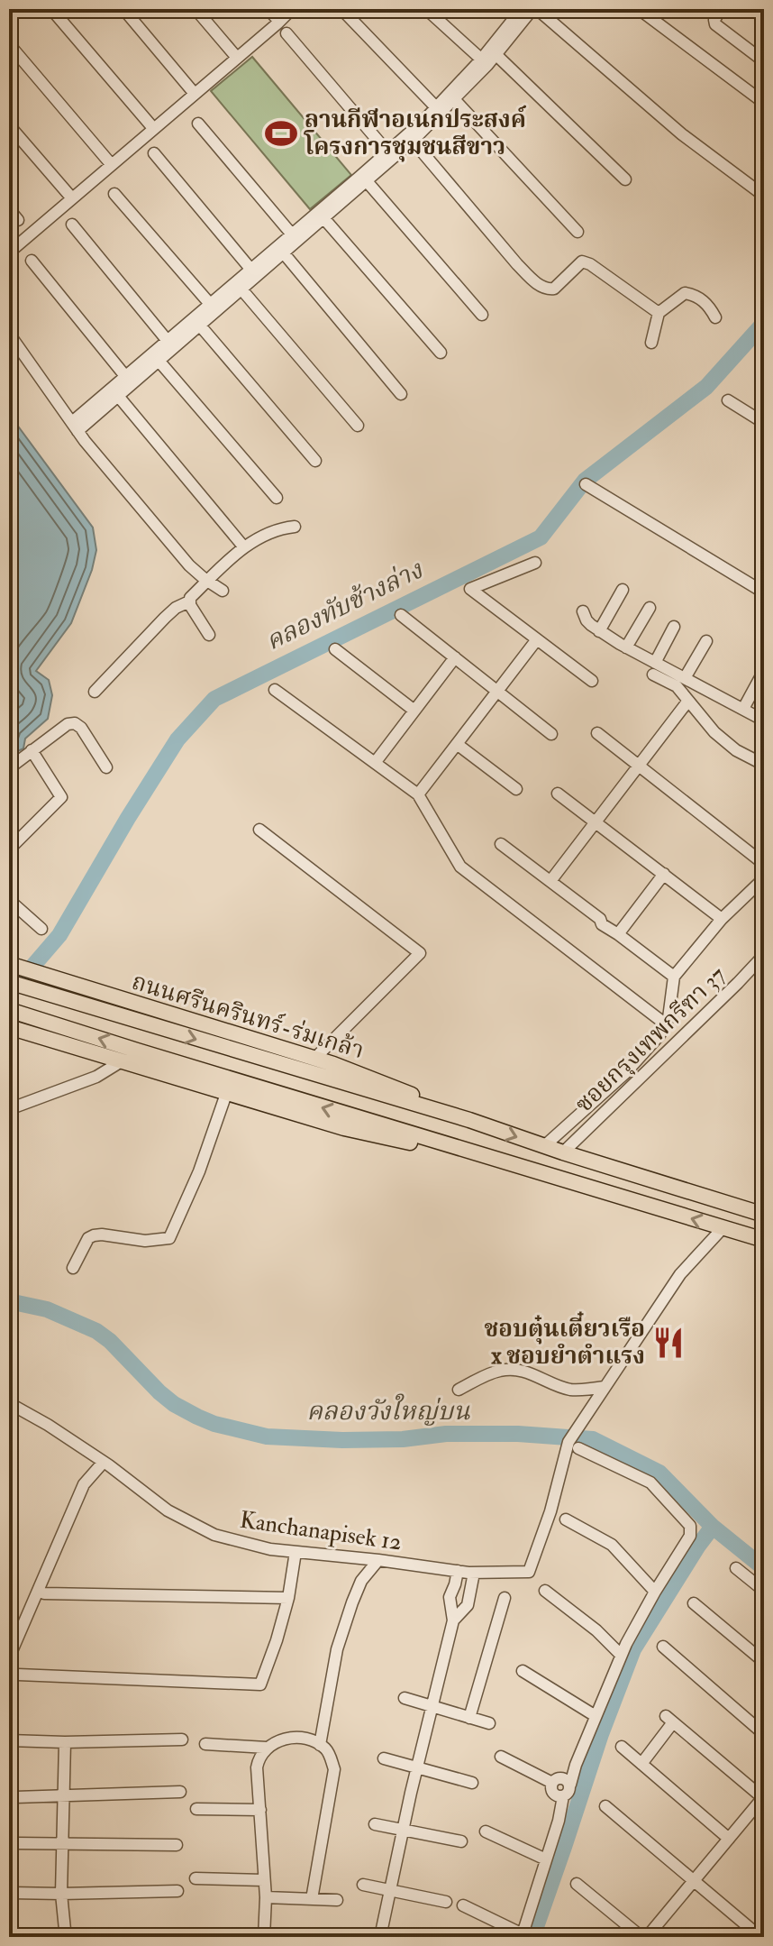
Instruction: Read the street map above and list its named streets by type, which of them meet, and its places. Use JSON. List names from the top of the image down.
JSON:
{
  "streets": {
    "main road": ["ถนนศรีนครินทร์-ร่มเกล้า"],
    "street": ["ซอยกรุงเทพกรีฑา 37", "Kanchanapisek 12"]
  },
  "crossings": [
    ["ถนนศรีนครินทร์-ร่มเกล้า", "ซอยกรุงเทพกรีฑา 37"]
  ],
  "water": ["คลองทับช้างล่าง", "คลองวังใหญ่บน"],
  "places": {
    "sports": ["ลานกีฬาอเนกประสงค์ โครงการชุมชนสีขาว"],
    "restaurant": ["ชอบตุ๋นเตี๋ยวเรือ x ชอบยำตำแรง"]
  }
}
